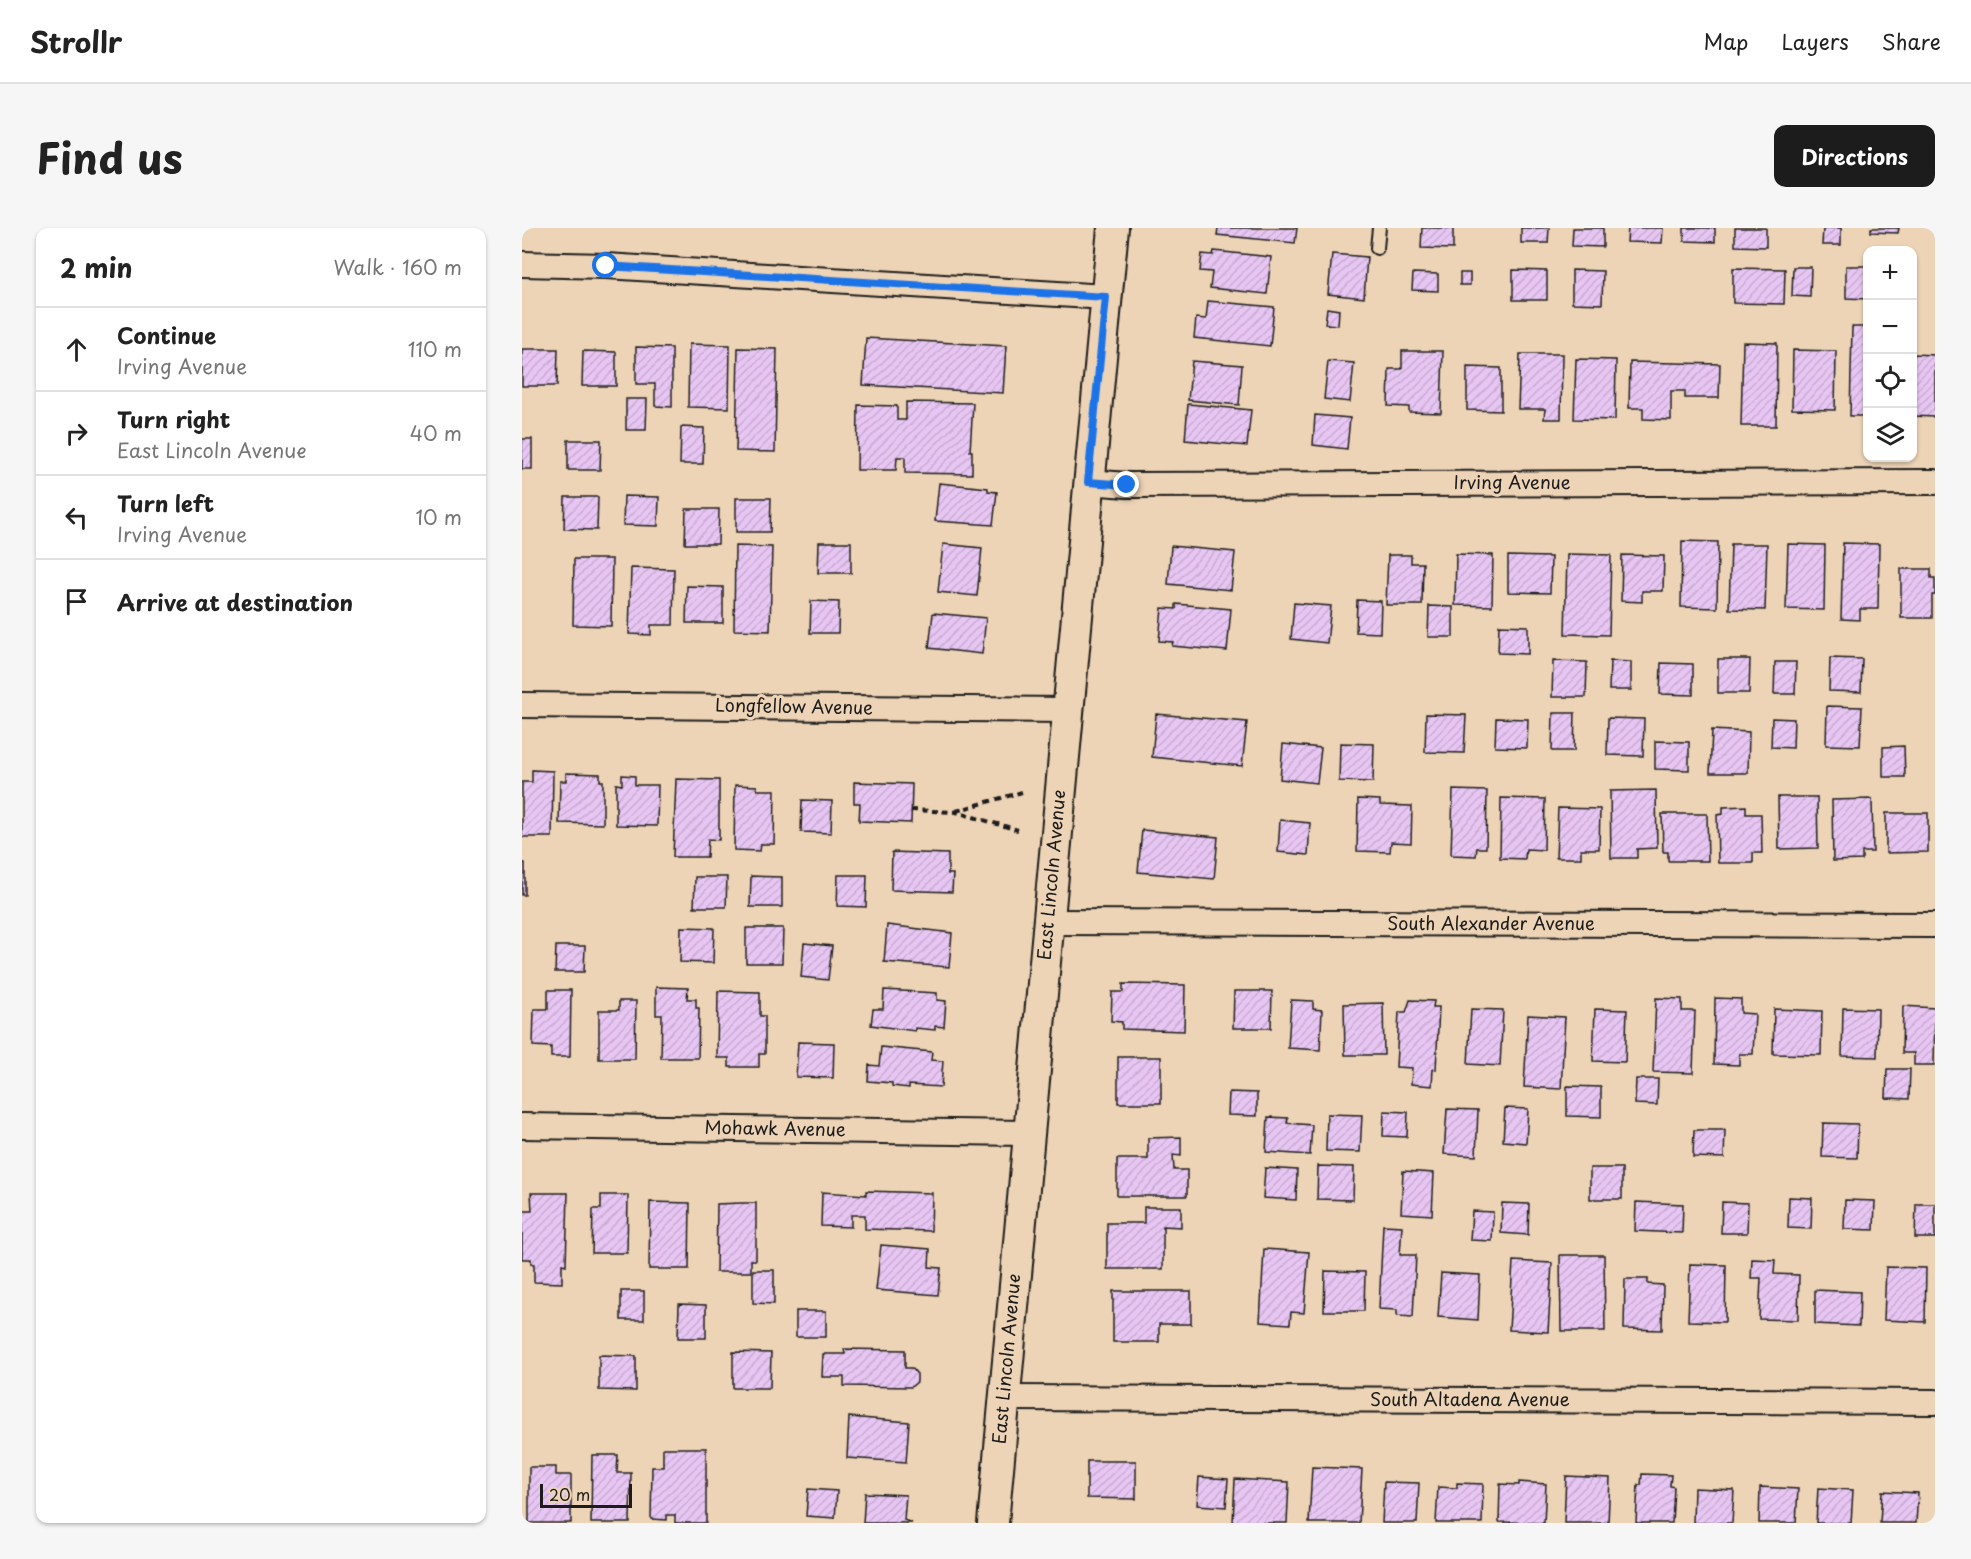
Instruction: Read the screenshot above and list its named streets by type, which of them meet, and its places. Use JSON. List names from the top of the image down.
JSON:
{
  "streets": {
    "street": [
      "Irving Avenue",
      "Longfellow Avenue",
      "East Lincoln Avenue",
      "South Alexander Avenue",
      "Mohawk Avenue",
      "South Altadena Avenue"
    ]
  },
  "crossings": [
    ["Irving Avenue", "East Lincoln Avenue"],
    ["Longfellow Avenue", "East Lincoln Avenue"],
    ["East Lincoln Avenue", "South Alexander Avenue"],
    ["East Lincoln Avenue", "Mohawk Avenue"],
    ["East Lincoln Avenue", "South Altadena Avenue"]
  ],
  "scale_bar": "20 m",
  "page": {
    "header": "Strollr",
    "nav": ["Map", "Layers", "Share"],
    "title": "Find us",
    "buttons": "Directions",
    "heading": ["2 min", "Walk · 160 m"],
    "map_buttons": ["+", "−"],
    "list": [
      ["Continue", "Irving Avenue", "110 m"],
      ["Turn right", "East Lincoln Avenue", "40 m"],
      ["Turn left", "Irving Avenue", "10 m"],
      "Arrive at destination"
    ],
    "scale": "20 m"
  }
}
